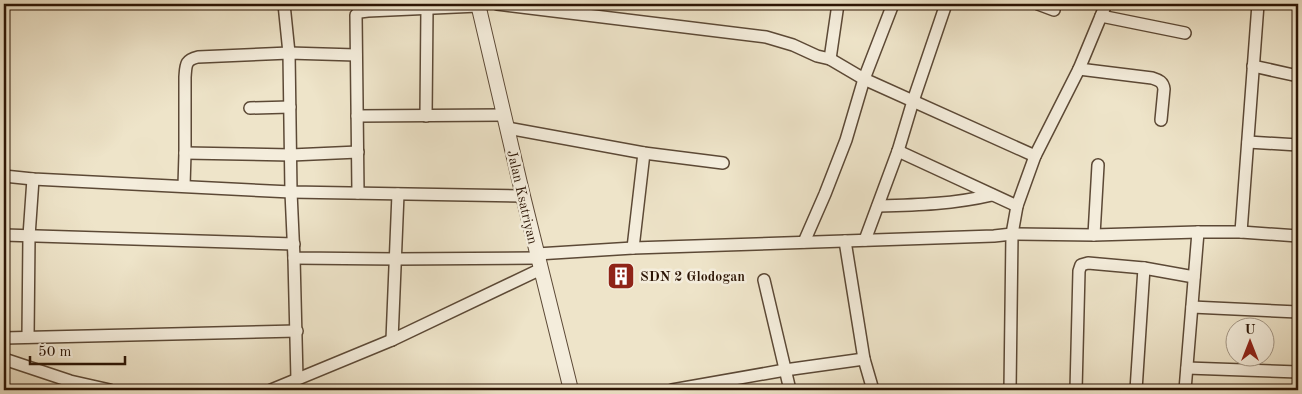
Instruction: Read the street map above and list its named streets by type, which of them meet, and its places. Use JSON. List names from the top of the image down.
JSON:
{
  "streets": {
    "street": ["Jalan Ksatriyan"]
  },
  "places": {
    "building": ["SDN 2 Glodogan"]
  },
  "scale_bar": "50 m",
  "north": "top"
}
